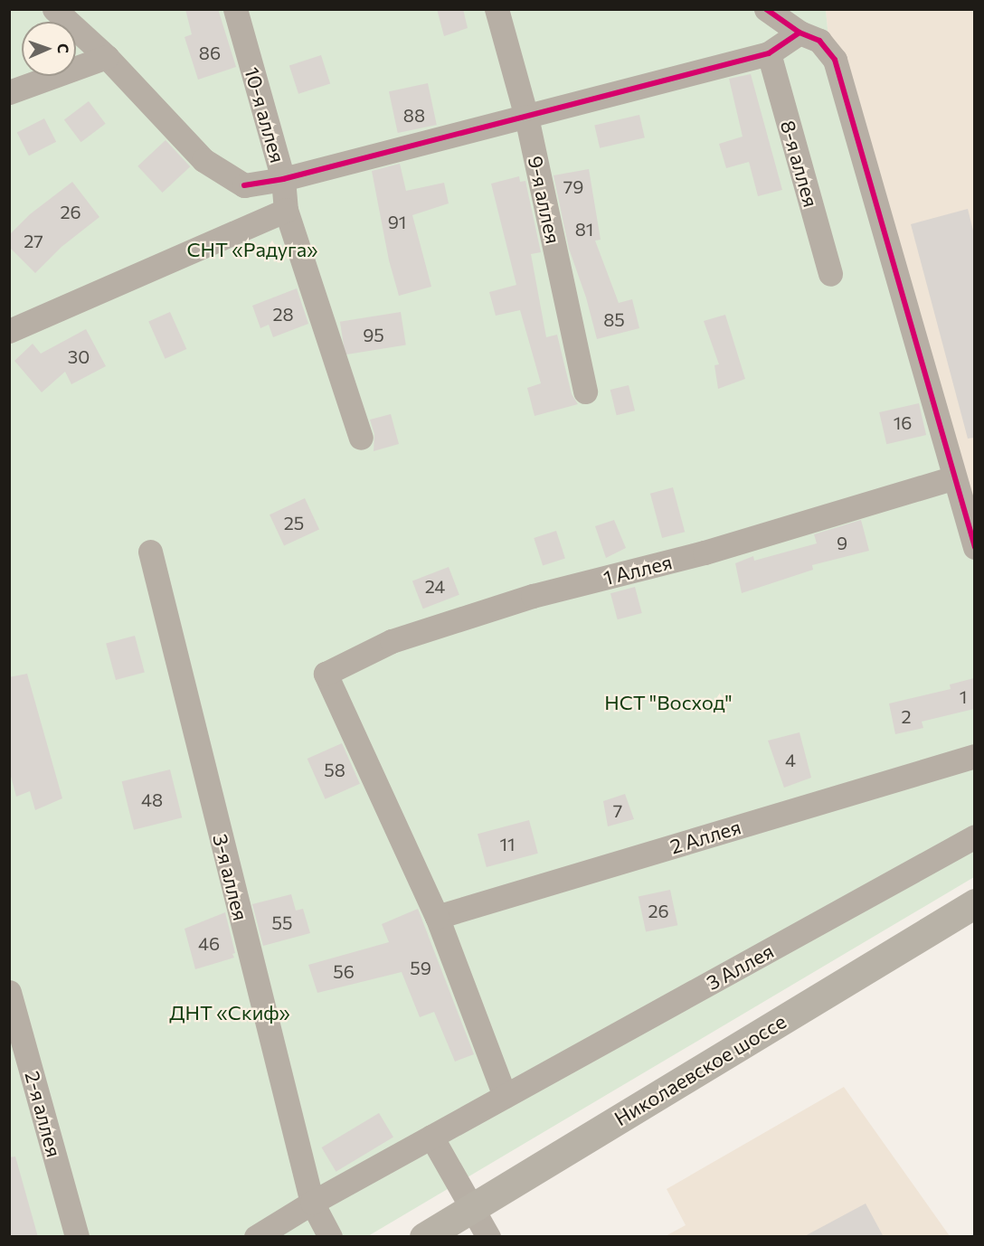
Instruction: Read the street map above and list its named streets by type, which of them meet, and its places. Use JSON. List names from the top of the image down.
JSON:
{
  "streets": {
    "main road": ["Николаевское шоссе"],
    "street": [
      "10-я аллея",
      "8-я аллея",
      "9-я аллея",
      "1 Аллея",
      "2 Аллея",
      "3-я аллея",
      "3 Аллея",
      "2-я аллея"
    ]
  },
  "crossings": [
    ["1 Аллея", "2 Аллея"],
    ["3-я аллея", "3 Аллея"]
  ],
  "parks": ["СНТ «Радуга»", "НСТ \"Восход\"", "ДНТ «Скиф»"],
  "house_numbers": [
    "86",
    "88",
    "79",
    "26",
    "91",
    "81",
    "27",
    "28",
    "85",
    "95",
    "30",
    "16",
    "25",
    "9",
    "24",
    "1",
    "2",
    "4",
    "58",
    "48",
    "7",
    "11",
    "26",
    "55",
    "46",
    "59",
    "56"
  ],
  "north": "right"
}
